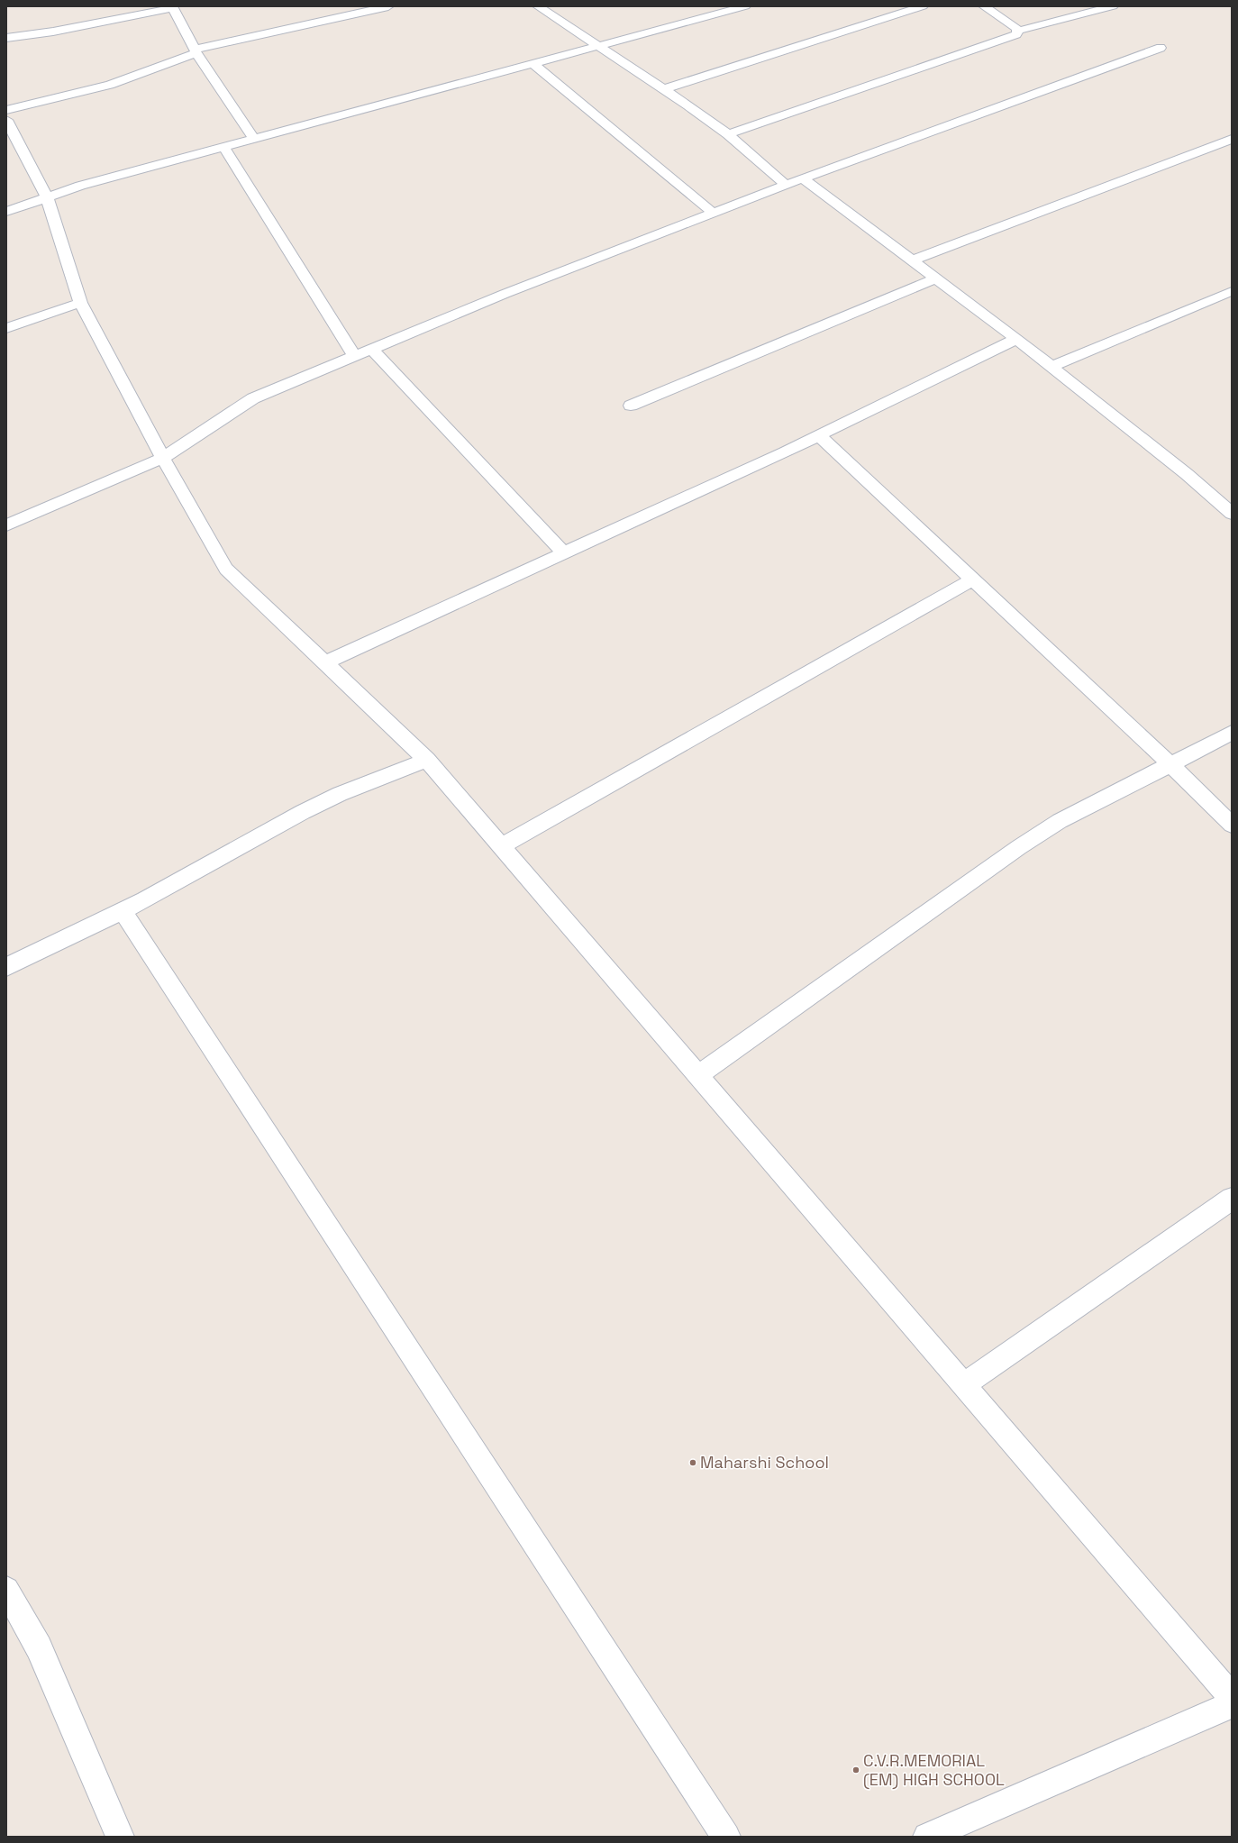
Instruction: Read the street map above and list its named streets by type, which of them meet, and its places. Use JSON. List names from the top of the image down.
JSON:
{
  "places": ["Maharshi School", "C.V.R.MEMORIAL (EM) HIGH SCHOOL"]
}
